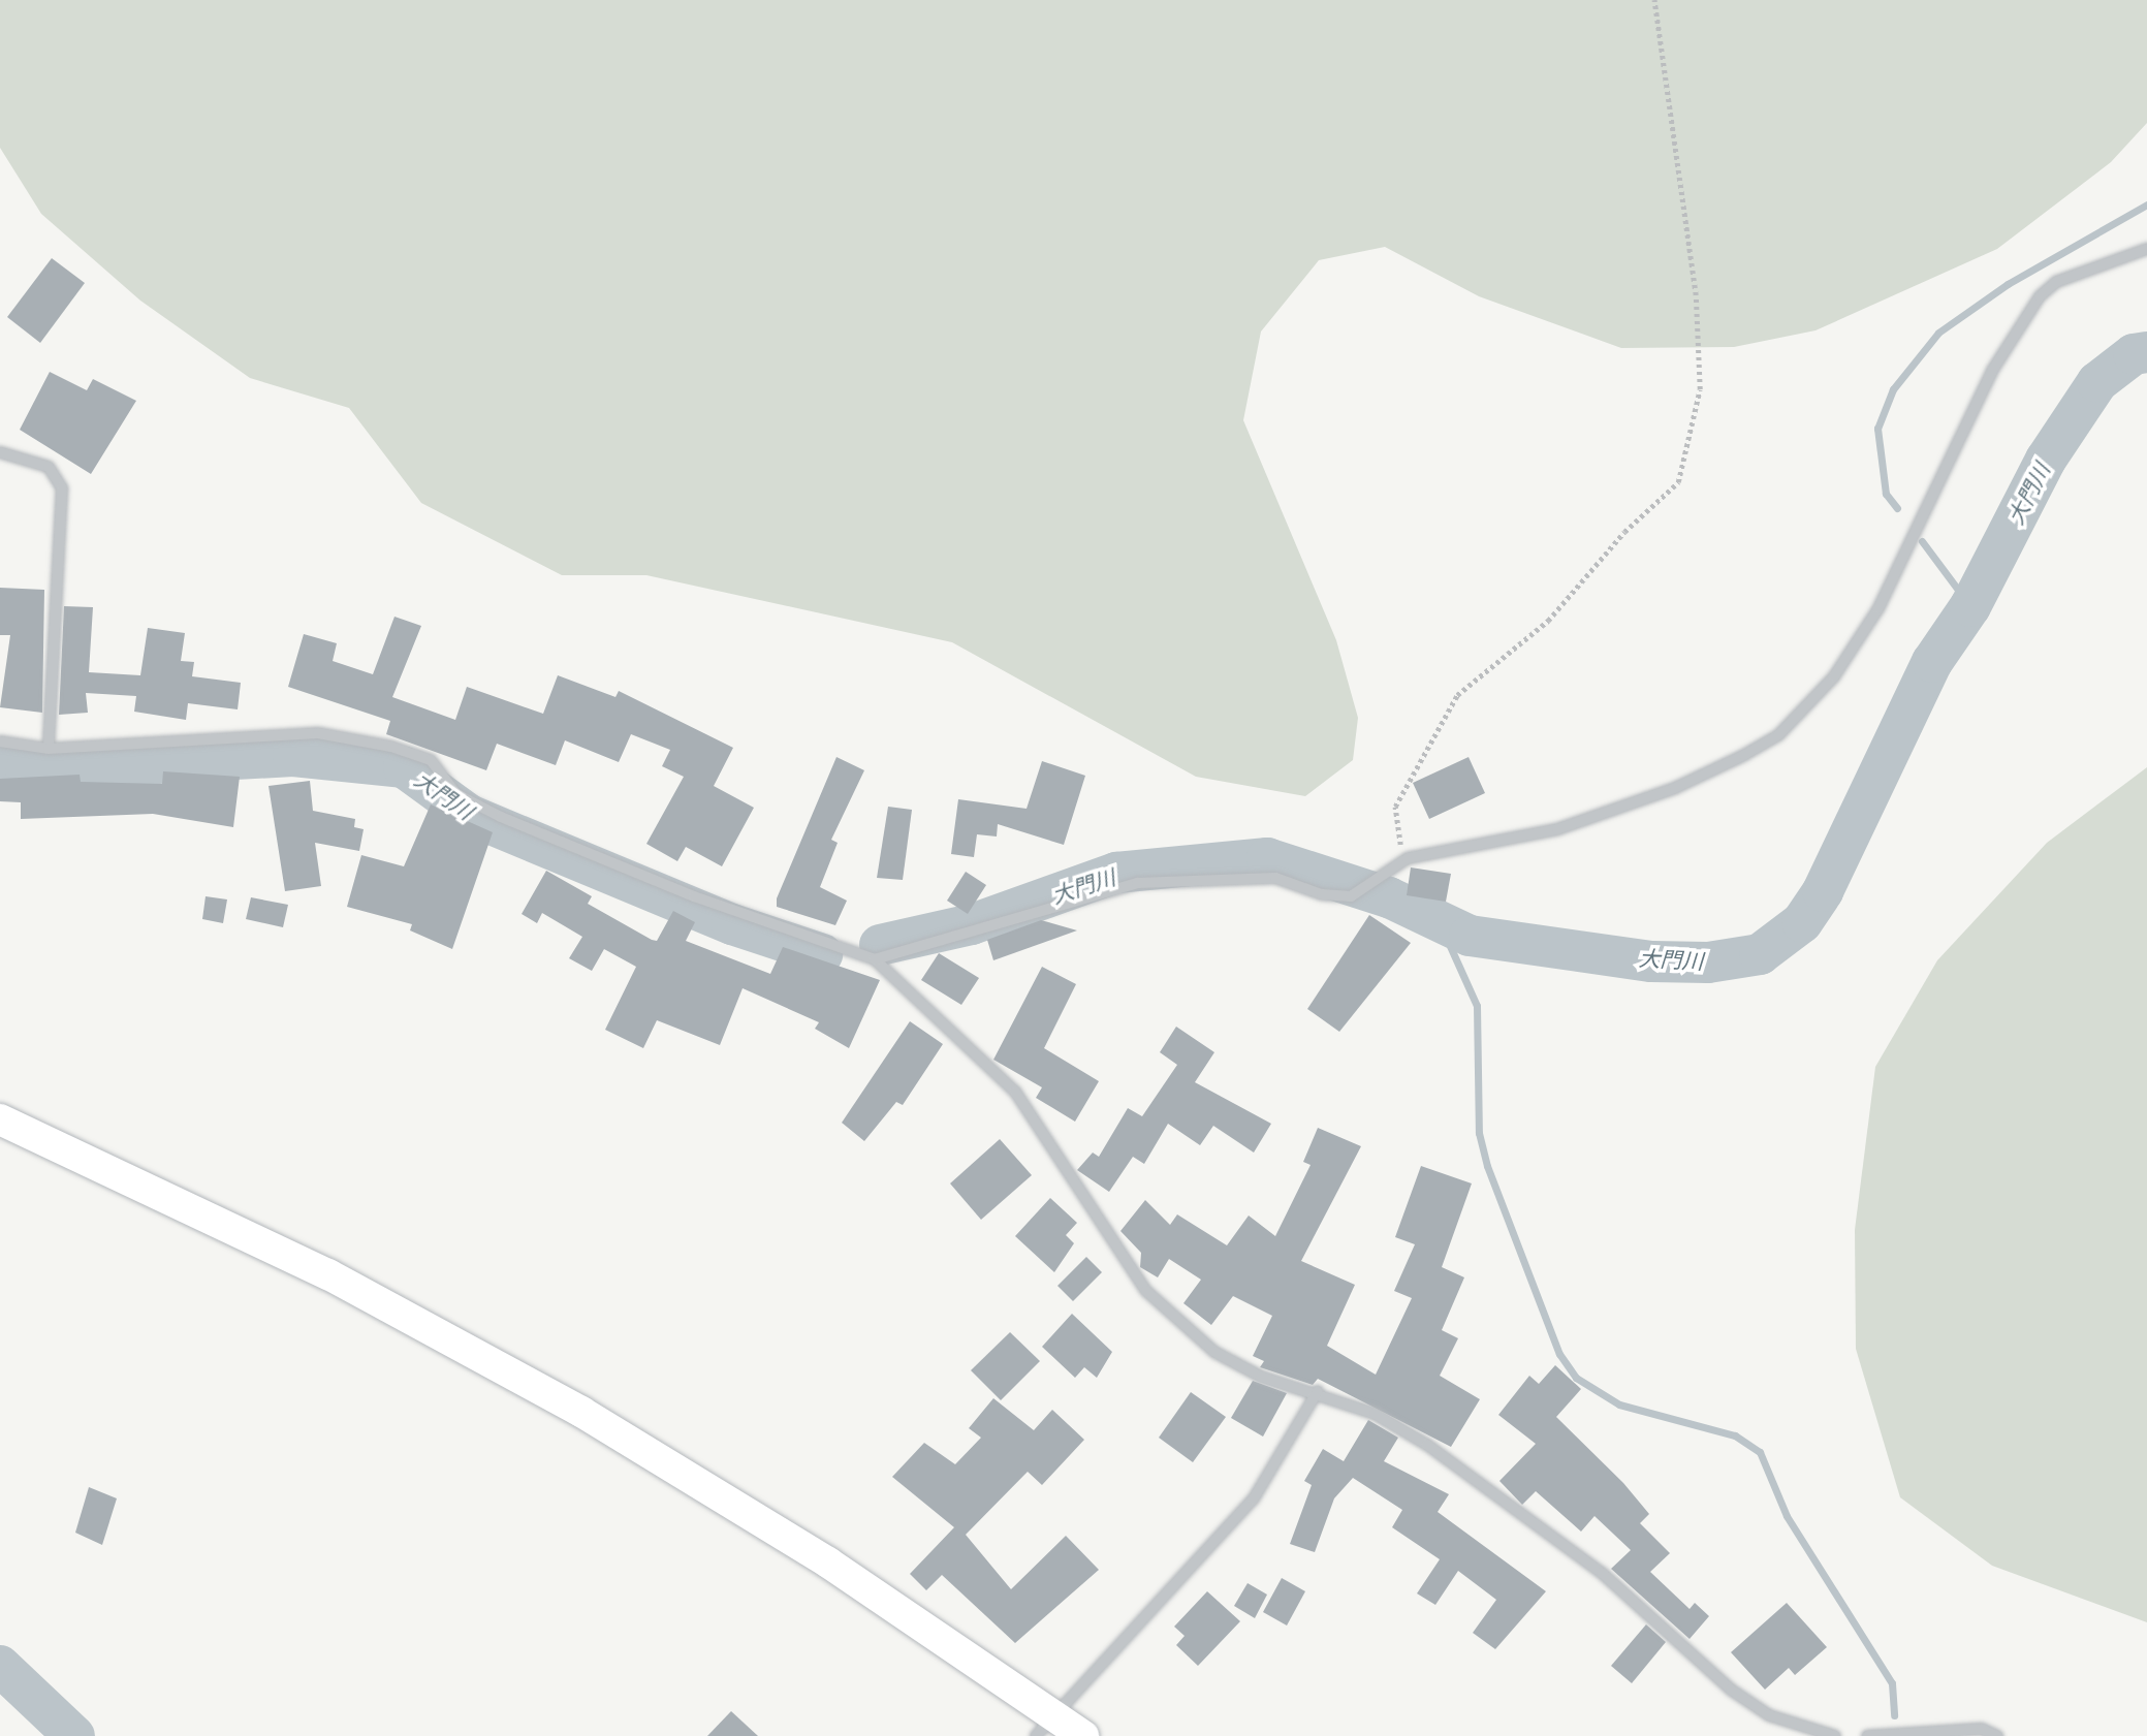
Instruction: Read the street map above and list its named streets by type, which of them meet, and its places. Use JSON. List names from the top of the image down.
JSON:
{
  "water": ["大門川"]
}
